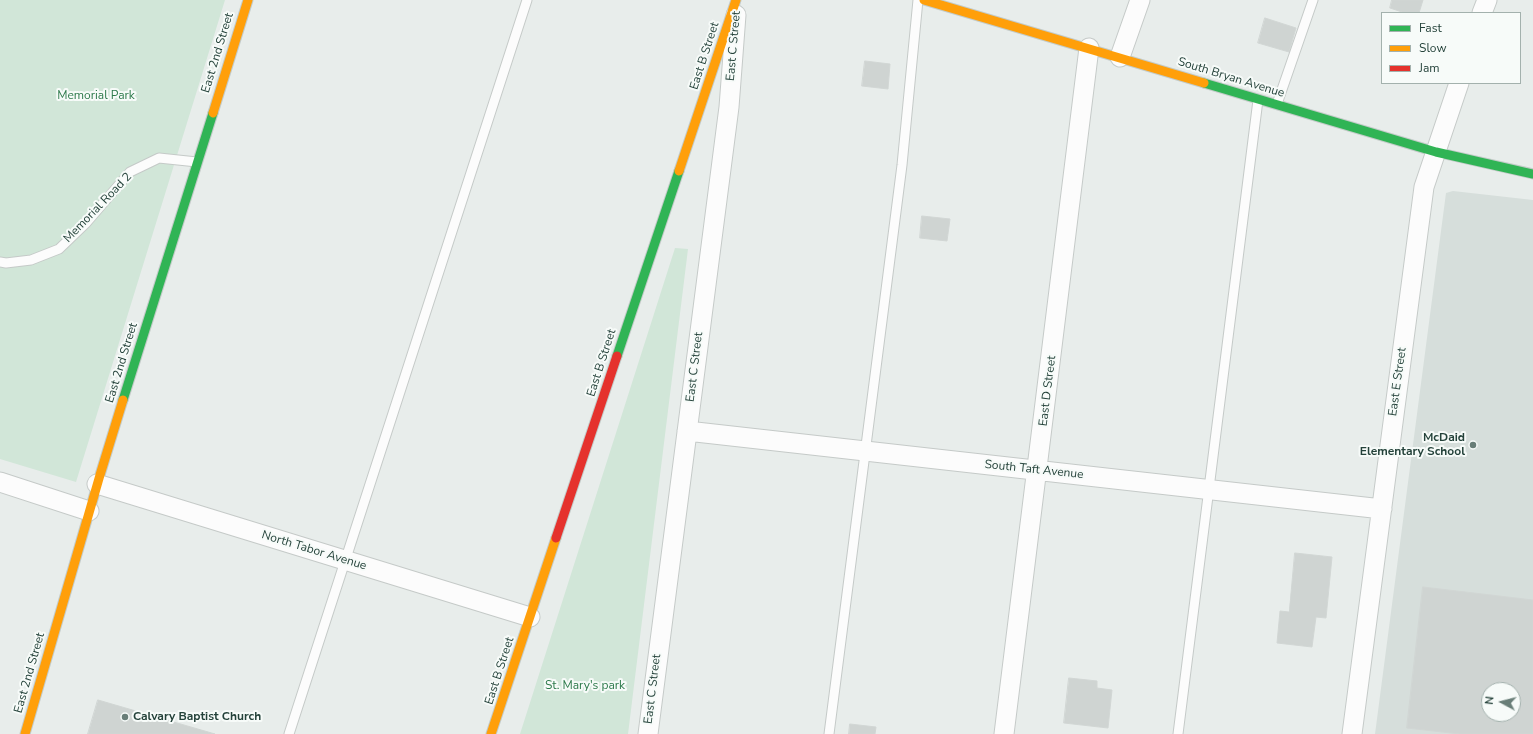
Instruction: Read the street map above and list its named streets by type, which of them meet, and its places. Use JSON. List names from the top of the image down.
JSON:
{
  "streets": {
    "street": [
      "East C Street",
      "East 2nd Street",
      "East B Street",
      "South Bryan Avenue",
      "East E Street",
      "East D Street",
      "South Taft Avenue",
      "North Tabor Avenue"
    ],
    "lane": ["Memorial Road 2"]
  },
  "crossings": [
    ["East C Street", "East B Street"],
    ["East C Street", "South Taft Avenue"],
    ["East 2nd Street", "Memorial Road 2"],
    ["East 2nd Street", "North Tabor Avenue"],
    ["East B Street", "North Tabor Avenue"],
    ["South Bryan Avenue", "East E Street"],
    ["South Bryan Avenue", "East D Street"],
    ["East E Street", "South Taft Avenue"],
    ["East D Street", "South Taft Avenue"]
  ],
  "parks": ["Memorial Park", "St. Mary's park"],
  "places": ["McDaid Elementary School", "Calvary Baptist Church"],
  "legend": ["Fast", "Slow", "Jam"],
  "north": "left"
}
